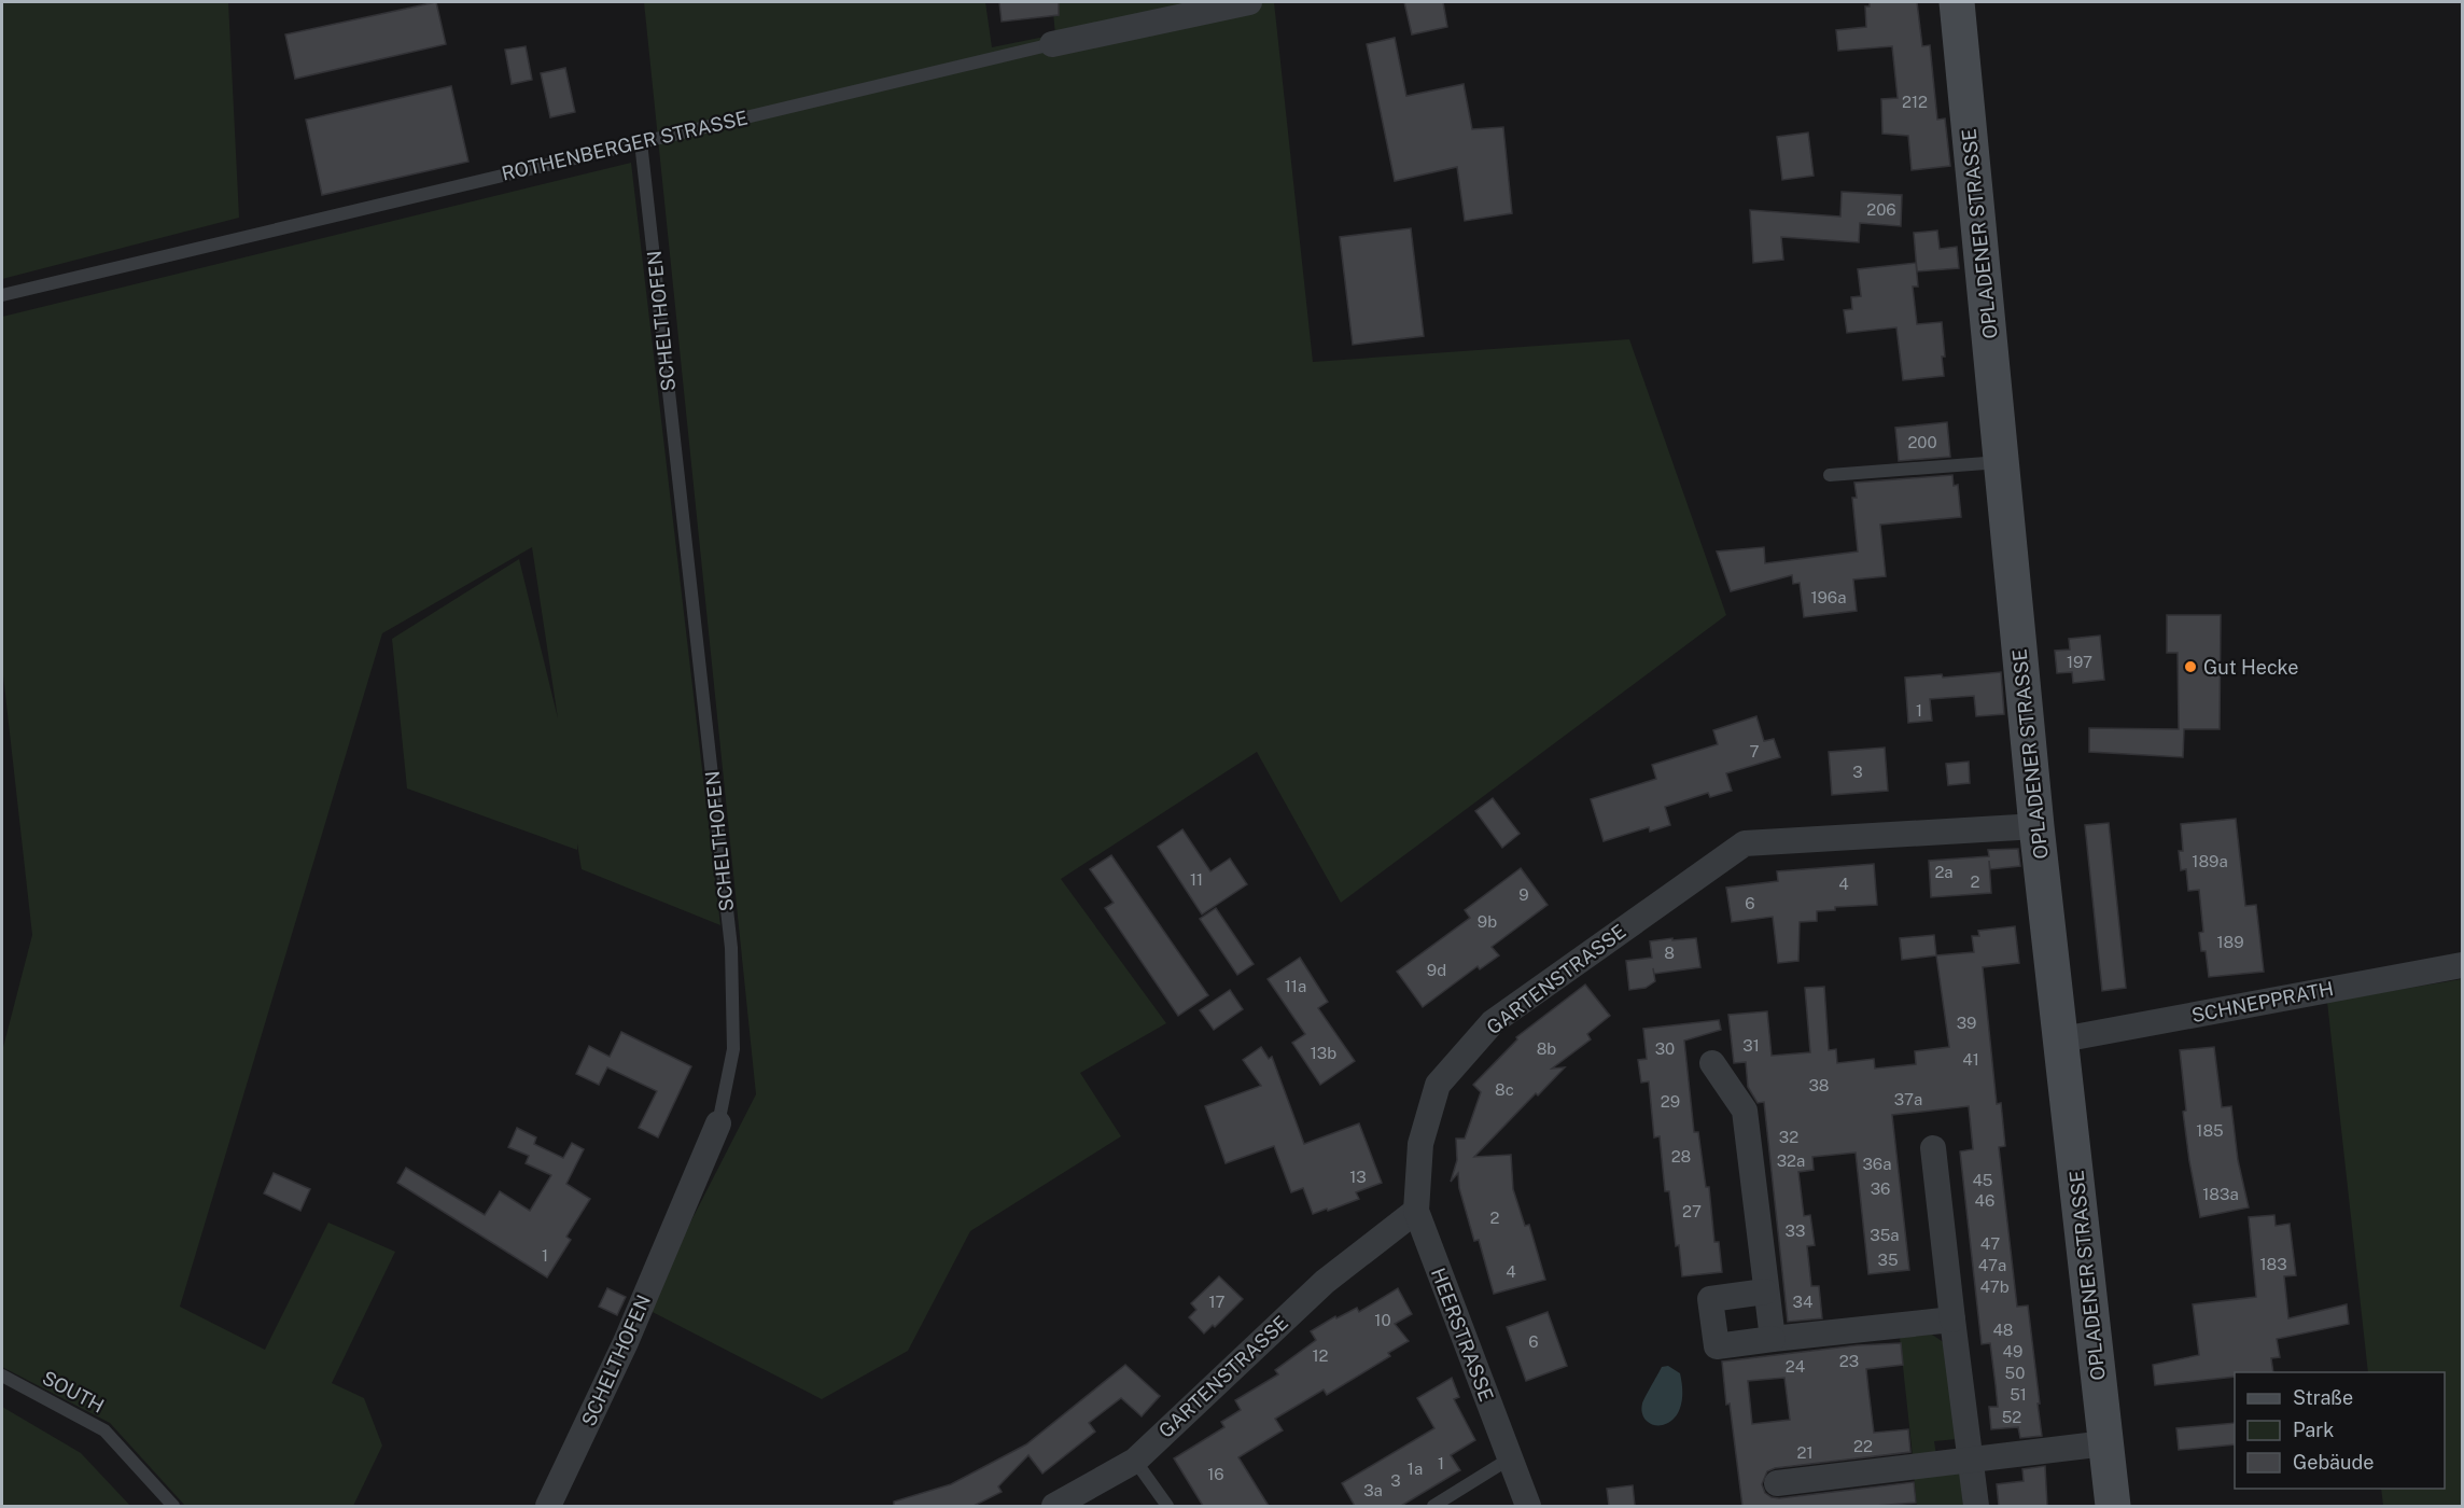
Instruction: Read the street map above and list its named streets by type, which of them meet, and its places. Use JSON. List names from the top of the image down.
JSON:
{
  "streets": {
    "main road": ["OPLADENER STRASSE"],
    "street": [
      "ROTHENBERGER STRASSE",
      "SCHELTHOFEN",
      "GARTENSTRASSE",
      "SCHNEPPRATH",
      "HEERSTRASSE"
    ],
    "lane": ["SOUTH"]
  },
  "crossings": [
    ["ROTHENBERGER STRASSE", "SCHELTHOFEN"],
    ["OPLADENER STRASSE", "GARTENSTRASSE"],
    ["OPLADENER STRASSE", "SCHNEPPRATH"],
    ["GARTENSTRASSE", "HEERSTRASSE"]
  ],
  "places": ["Gut Hecke"],
  "house_numbers": [
    "212",
    "206",
    "200",
    "196a",
    "197",
    "1",
    "7",
    "3",
    "189a",
    "2a",
    "11",
    "2",
    "4",
    "9",
    "6",
    "9b",
    "189",
    "8",
    "9d",
    "11a",
    "39",
    "31",
    "8b",
    "30",
    "13b",
    "41",
    "38",
    "8c",
    "37a",
    "29",
    "185",
    "32",
    "28",
    "32a",
    "36a",
    "13",
    "45",
    "36",
    "183a",
    "46",
    "27",
    "2",
    "33",
    "35a",
    "47",
    "1",
    "35",
    "183",
    "47a",
    "4",
    "47b",
    "17",
    "34",
    "10",
    "48",
    "6",
    "49",
    "12",
    "23",
    "24",
    "50",
    "51",
    "52",
    "22",
    "21",
    "1",
    "1a",
    "16",
    "3",
    "3a"
  ],
  "legend": ["Straße", "Park", "Gebäude"]
}
